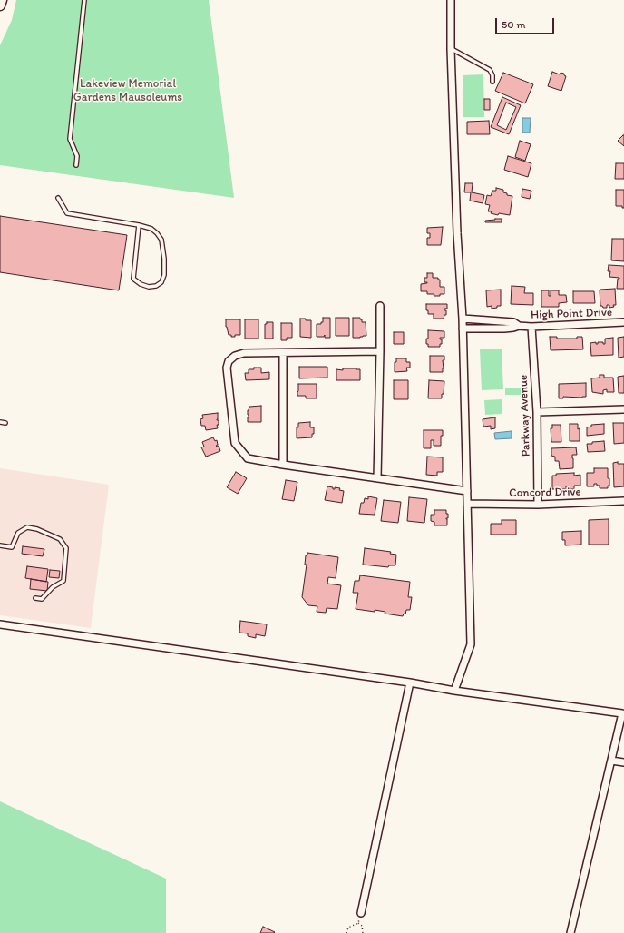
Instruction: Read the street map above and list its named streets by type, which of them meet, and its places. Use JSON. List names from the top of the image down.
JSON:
{
  "streets": {
    "street": ["High Point Drive", "Parkway Avenue", "Concord Drive"]
  },
  "crossings": [
    ["High Point Drive", "Parkway Avenue"],
    ["Parkway Avenue", "Concord Drive"]
  ],
  "parks": ["Lakeview Memorial Gardens Mausoleums"],
  "scale_bar": "50 m"
}
